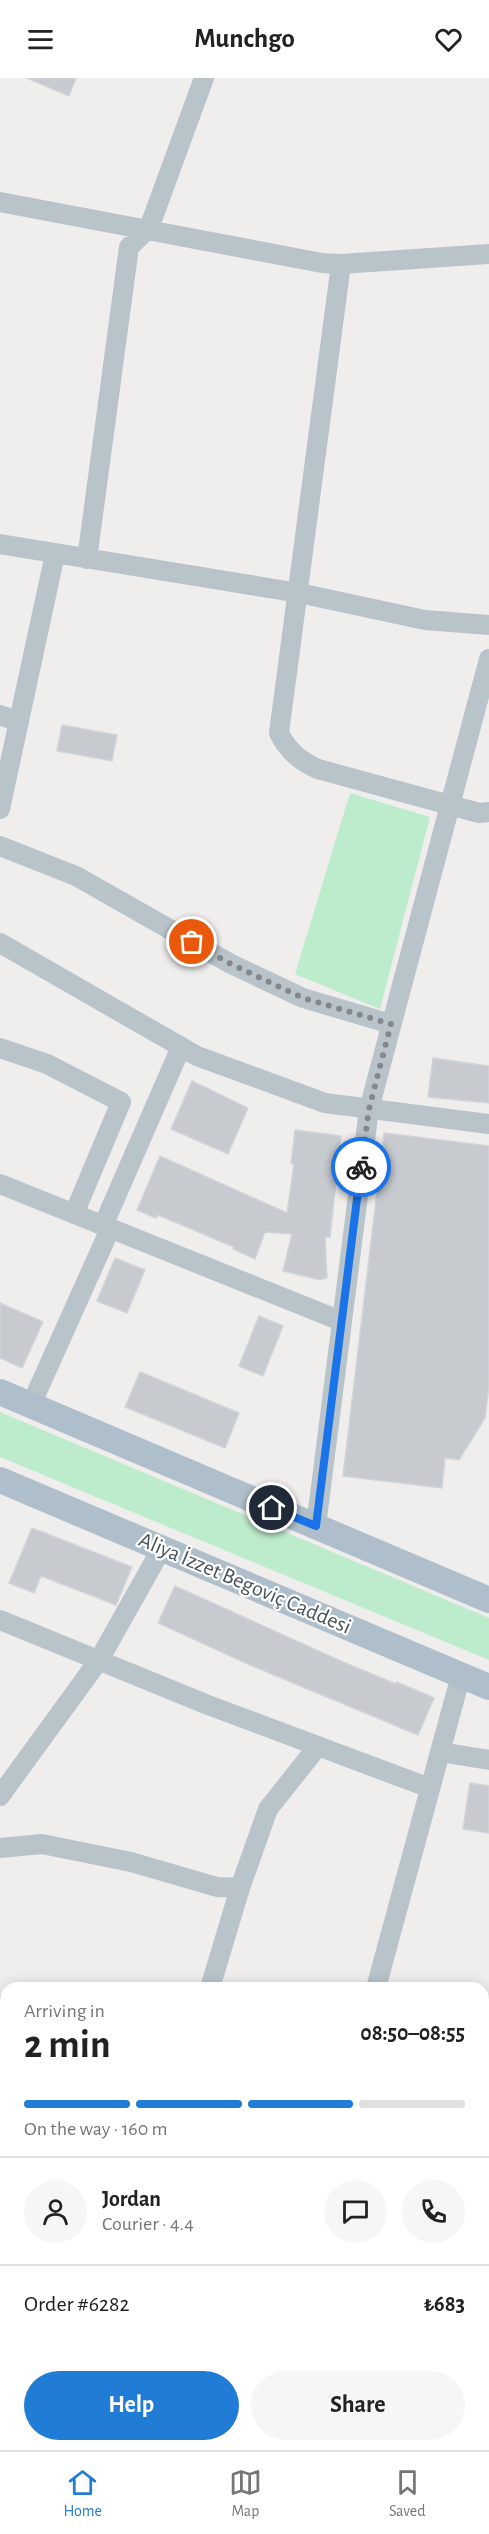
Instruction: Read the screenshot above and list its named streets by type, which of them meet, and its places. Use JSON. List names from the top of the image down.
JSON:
{
  "streets": {
    "main road": ["Aliya İzzet Begoviç Caddesi"]
  },
  "page": {
    "header": "Munchgo",
    "heading": ["2 min", "Arriving in", "08:50–08:55"],
    "panel": [
      "Jordan",
      "Courier · 4.4",
      "Order #6282",
      "₺683"
    ],
    "bar": "On the way · 160 m",
    "buttons": ["Help", "Share"],
    "tabs": ["Home", "Map", "Saved"]
  }
}
